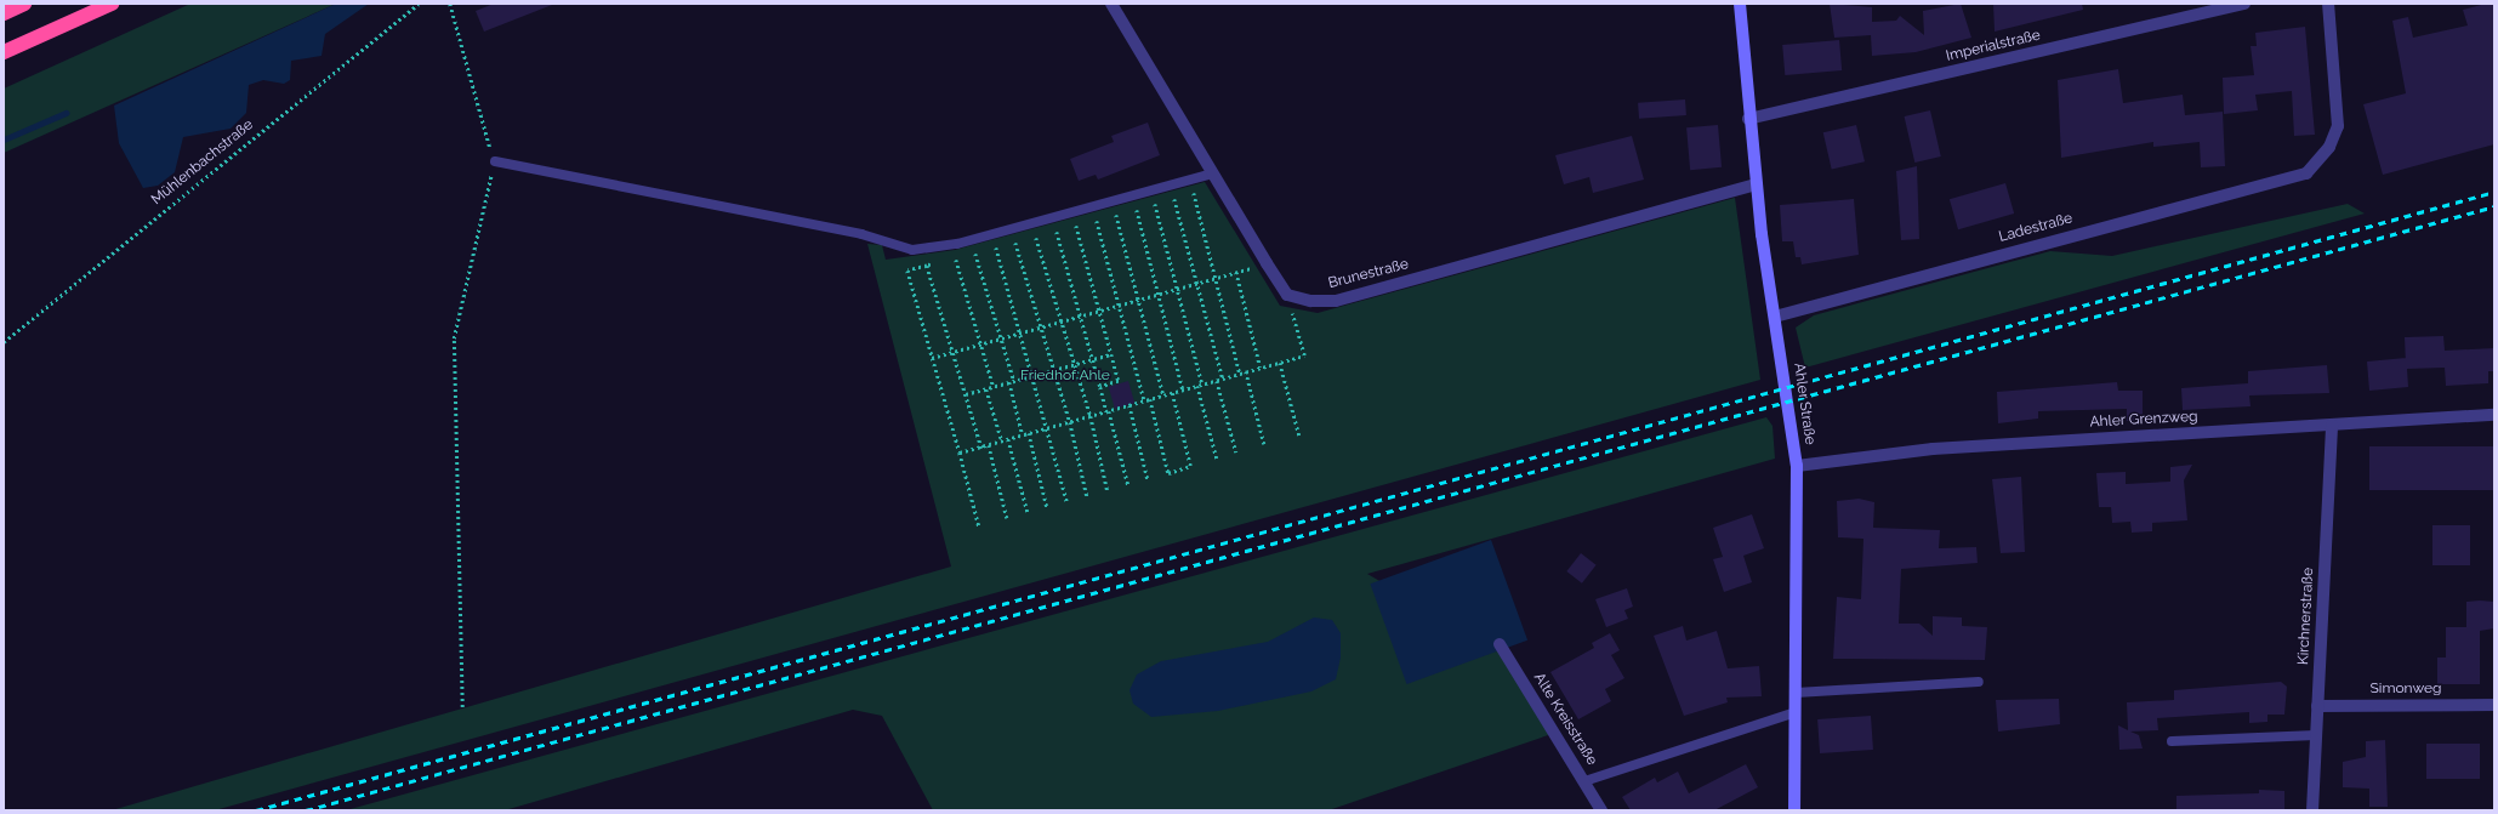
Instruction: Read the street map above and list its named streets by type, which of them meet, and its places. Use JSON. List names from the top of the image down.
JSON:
{
  "streets": {
    "main road": ["Ahler Straße"],
    "street": [
      "Imperialstraße",
      "Ladestraße",
      "Brunestraße",
      "Ahler Grenzweg",
      "Kirchnerstraße",
      "Simonweg",
      "Alte Kreisstraße"
    ],
    "path": ["Mühlenbachstraße"]
  },
  "crossings": [
    ["Imperialstraße", "Ahler Straße"],
    ["Ladestraße", "Ahler Straße"],
    ["Brunestraße", "Ahler Straße"],
    ["Ahler Straße", "Ahler Grenzweg"],
    ["Ahler Grenzweg", "Kirchnerstraße"],
    ["Kirchnerstraße", "Simonweg"]
  ],
  "parks": ["Friedhof Ahle"]
}
